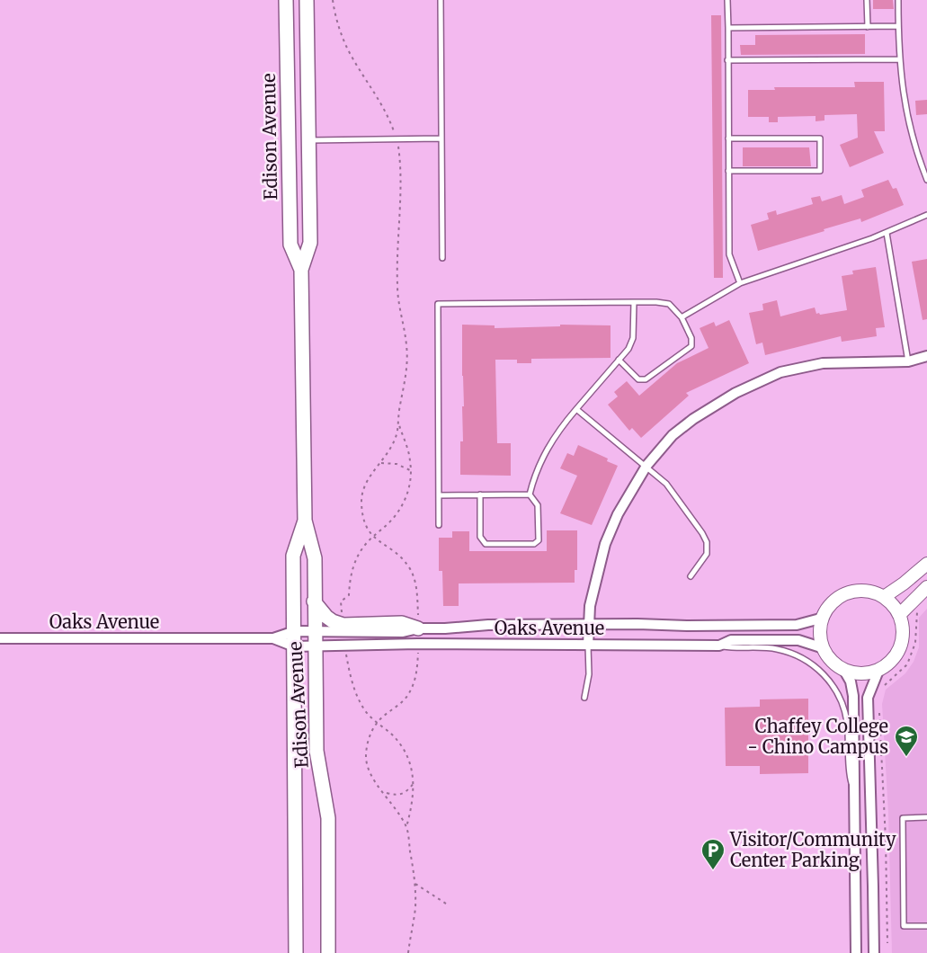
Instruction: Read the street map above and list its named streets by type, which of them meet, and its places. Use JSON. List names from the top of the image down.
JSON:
{
  "streets": {
    "main road": ["Edison Avenue"],
    "street": ["Oaks Avenue"]
  },
  "crossings": [
    ["Edison Avenue", "Oaks Avenue"]
  ],
  "places": {
    "school or university": ["Chaffey College - Chino Campus"],
    "parking": ["Visitor/Community Center Parking"]
  }
}
